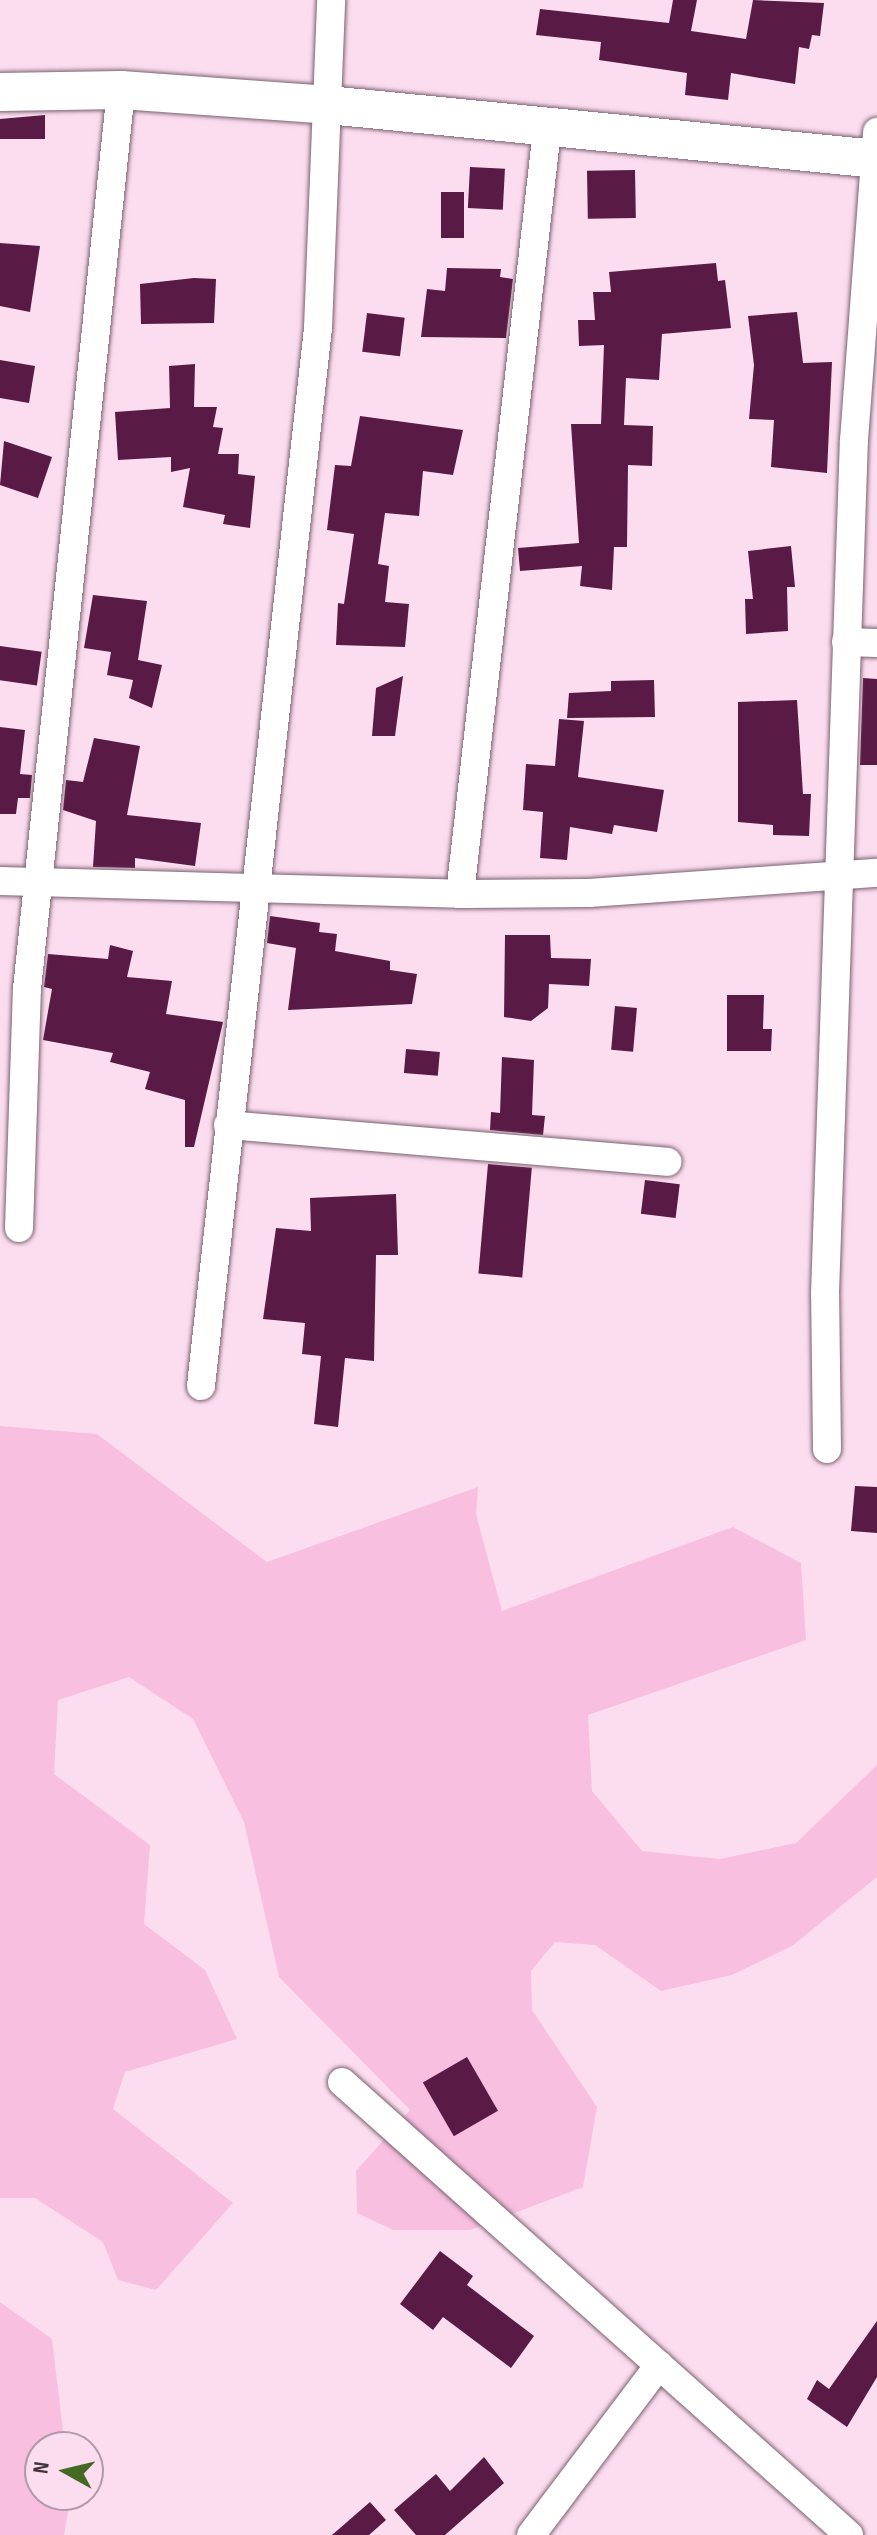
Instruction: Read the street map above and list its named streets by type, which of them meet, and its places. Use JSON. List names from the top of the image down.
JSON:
{
  "north": "left"
}
